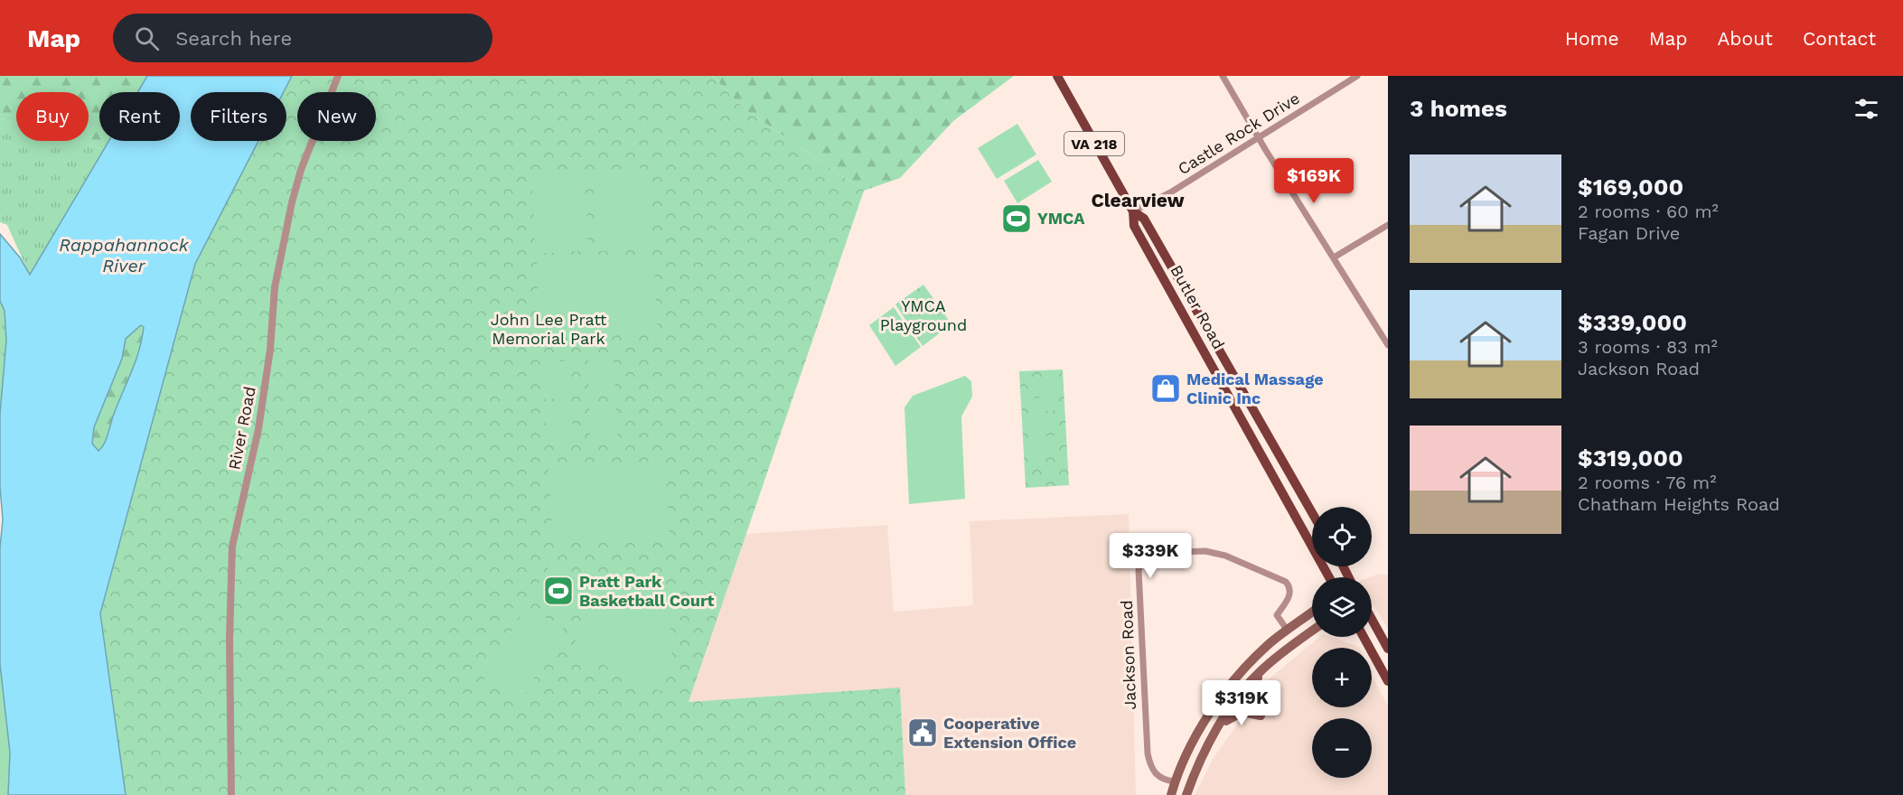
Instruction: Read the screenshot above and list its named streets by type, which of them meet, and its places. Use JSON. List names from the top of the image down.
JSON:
{
  "streets": {
    "main road": ["VA 218", "Butler Road"],
    "street": ["Castle Rock Drive", "River Road", "Jackson Road"]
  },
  "crossings": [
    ["Castle Rock Drive", "Butler Road"]
  ],
  "districts": ["Clearview"],
  "water": ["Rappahannock River"],
  "parks": ["YMCA Playground", "John Lee Pratt Memorial Park"],
  "places": {
    "sports": ["YMCA", "Pratt Park Basketball Court"],
    "shop": ["Medical Massage Clinic Inc"],
    "public building": ["Cooperative Extension Office"]
  },
  "page": {
    "header": "Map",
    "search": "Search here",
    "nav": [
      "Home",
      "Map",
      "About",
      "Contact"
    ],
    "heading": "3 homes",
    "chip": [
      "Buy",
      "Rent",
      "Filters",
      "New"
    ],
    "list": [
      {
        "name": "$169,000",
        "note": "2 rooms · 60 m² · Fagan Drive"
      },
      {
        "name": "$339,000",
        "note": "3 rooms · 83 m² · Jackson Road"
      },
      {
        "name": "$319,000",
        "note": "2 rooms · 76 m² · Chatham Heights Road"
      }
    ],
    "price": ["$169K", "$339K", "$319K"],
    "map_buttons": ["+", "−"]
  }
}
